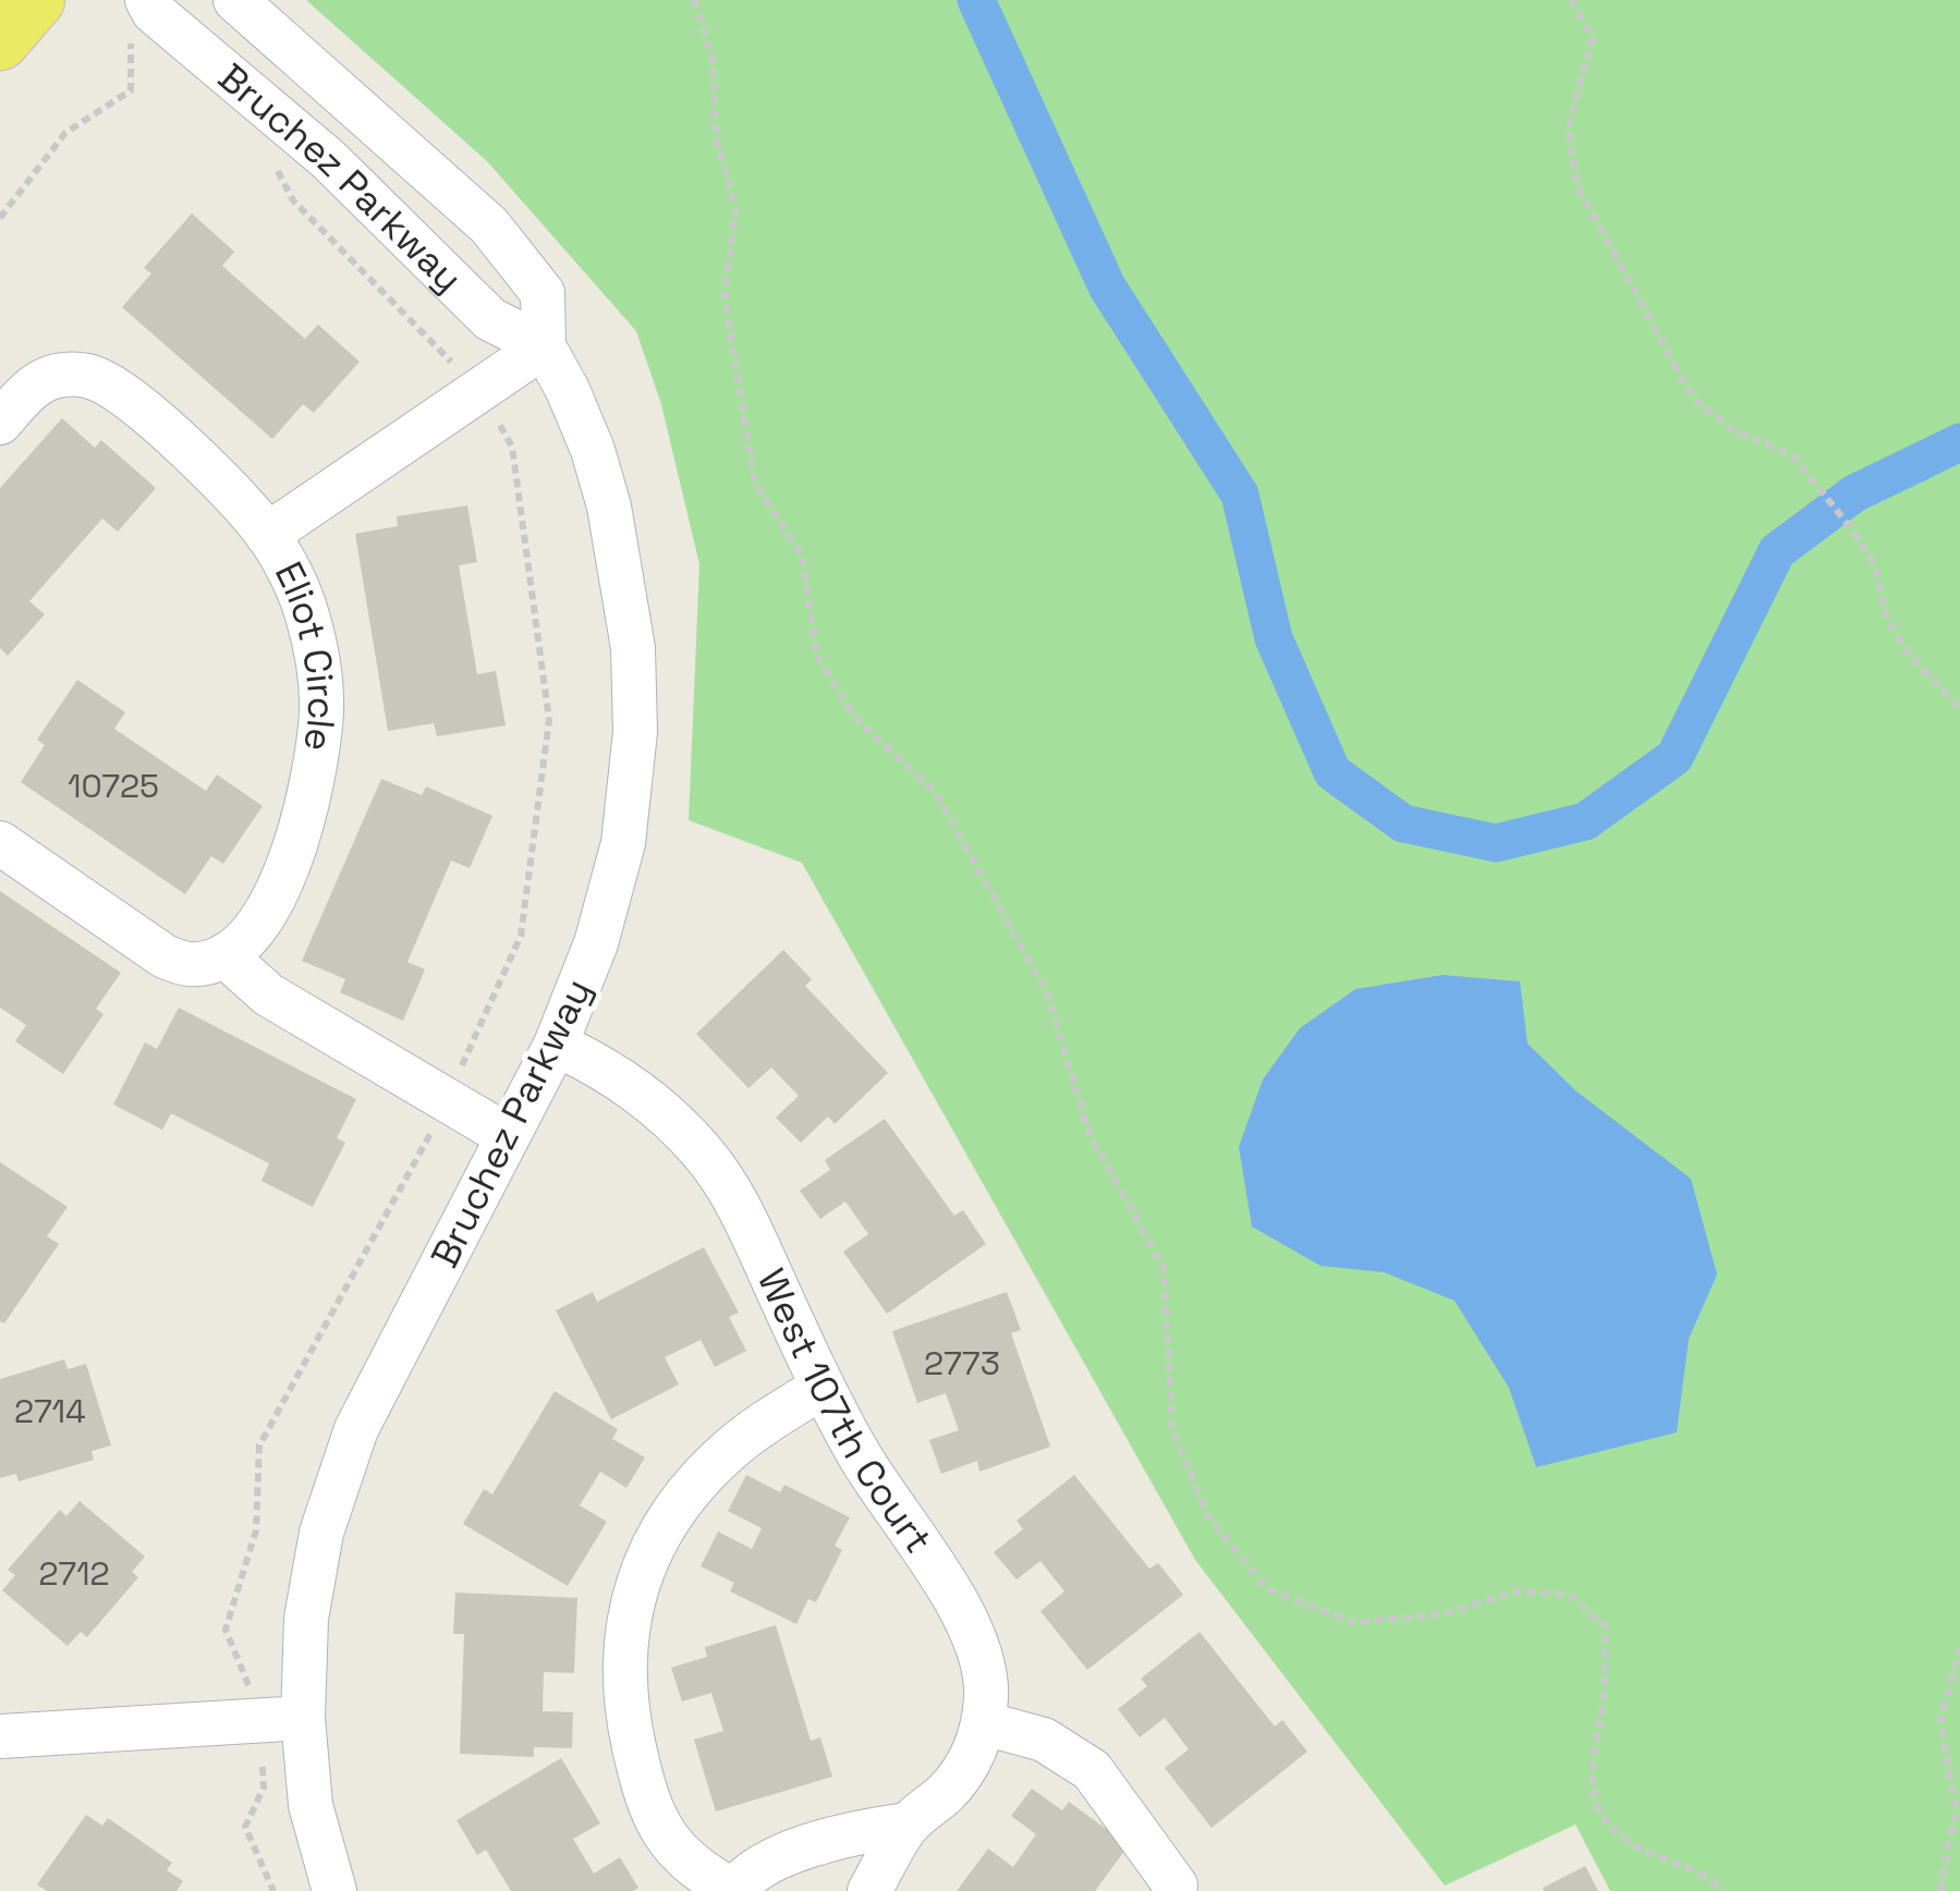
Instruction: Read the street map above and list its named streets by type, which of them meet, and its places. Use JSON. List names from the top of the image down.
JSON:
{
  "streets": {
    "street": ["Bruchez Parkway", "Eliot Circle", "West 107th Court"]
  },
  "crossings": [
    ["Bruchez Parkway", "Eliot Circle"],
    ["Bruchez Parkway", "West 107th Court"]
  ],
  "house_numbers": [
    "10725",
    "2773",
    "2714",
    "2712"
  ]
}
